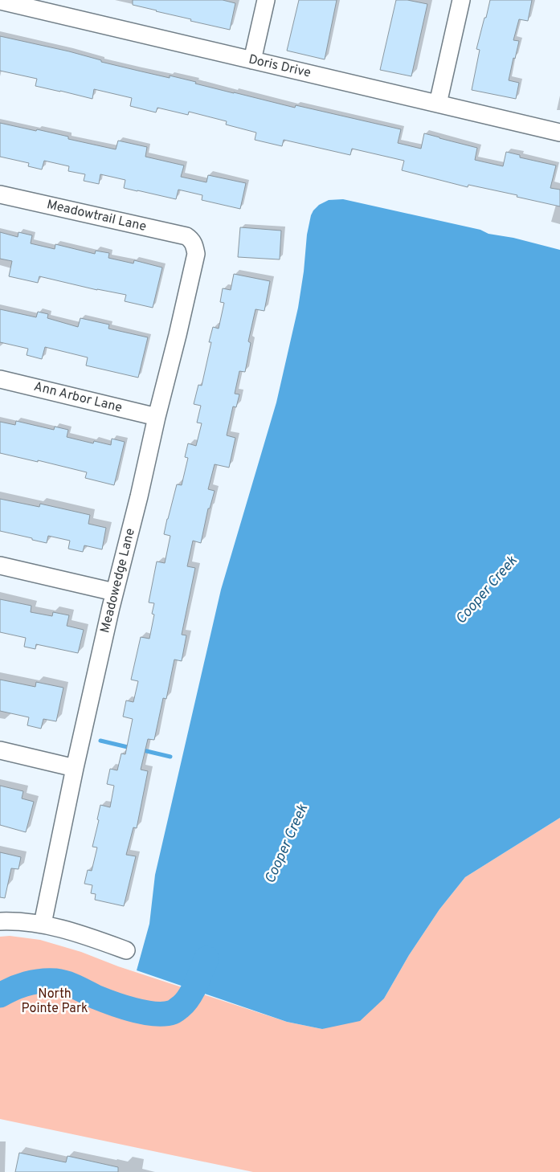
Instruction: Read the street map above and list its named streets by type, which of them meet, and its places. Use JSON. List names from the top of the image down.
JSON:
{
  "streets": {
    "street": [
      "Doris Drive",
      "Meadowtrail Lane",
      "Ann Arbor Lane",
      "Meadowedge Lane"
    ]
  },
  "crossings": [
    ["Meadowtrail Lane", "Meadowedge Lane"],
    ["Ann Arbor Lane", "Meadowedge Lane"]
  ],
  "water": ["Cooper Creek"],
  "parks": ["North Pointe Park"]
}
